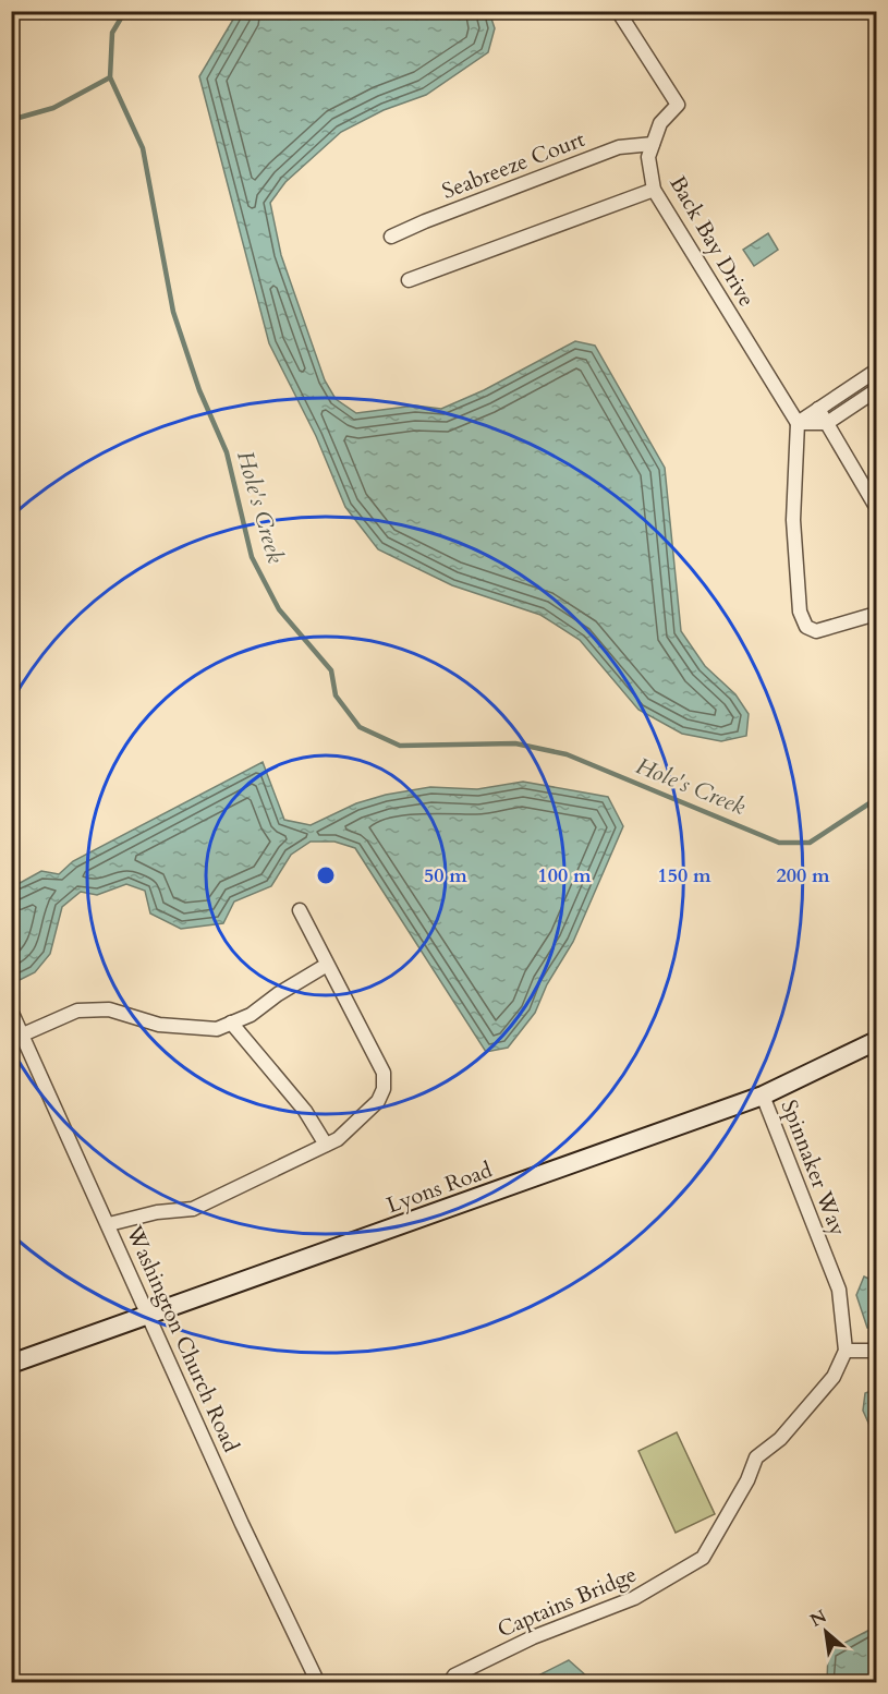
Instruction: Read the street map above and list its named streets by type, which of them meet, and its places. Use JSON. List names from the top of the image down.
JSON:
{
  "streets": {
    "main road": ["Lyons Road"],
    "street": [
      "Seabreeze Court",
      "Back Bay Drive",
      "Spinnaker Way",
      "Washington Church Road",
      "Captains Bridge"
    ]
  },
  "crossings": [
    ["Seabreeze Court", "Back Bay Drive"],
    ["Spinnaker Way", "Lyons Road"],
    ["Spinnaker Way", "Captains Bridge"],
    ["Lyons Road", "Washington Church Road"]
  ],
  "water": ["Hole's Creek"],
  "north": "top left",
  "rings": [
    "50 m",
    "100 m",
    "150 m",
    "200 m"
  ]
}
